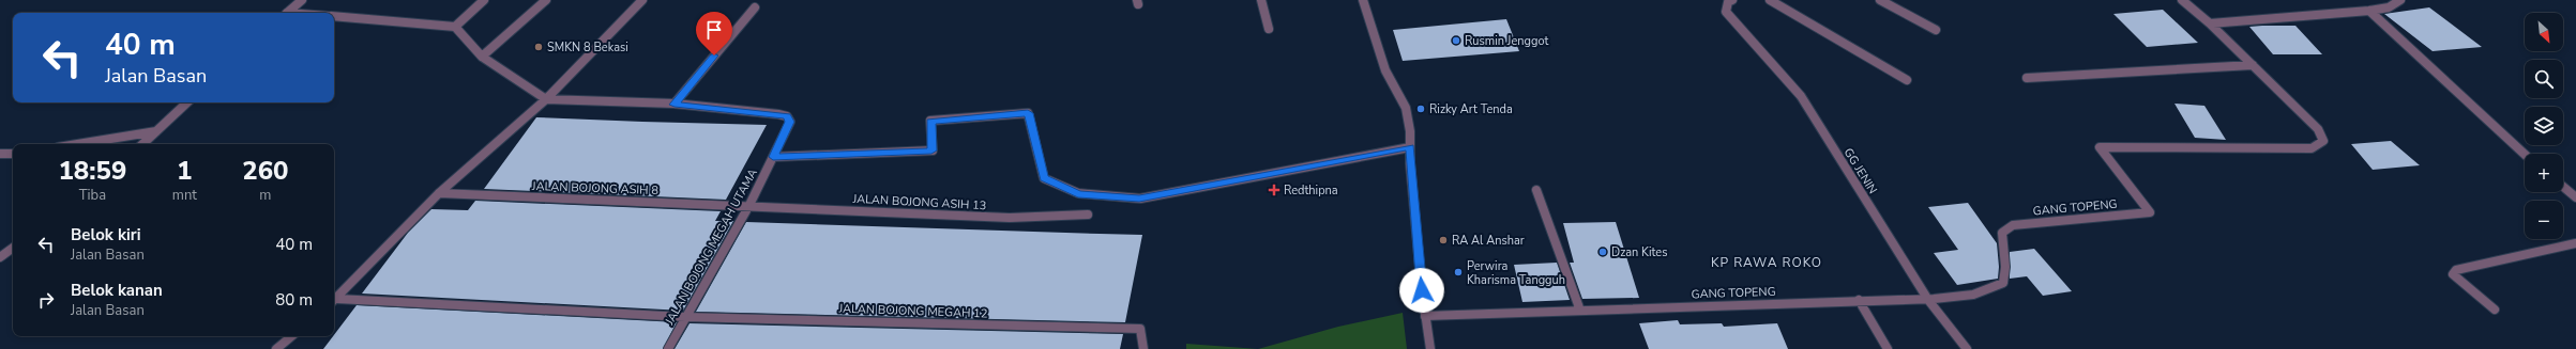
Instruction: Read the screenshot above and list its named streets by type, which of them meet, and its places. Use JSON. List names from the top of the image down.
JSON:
{
  "streets": {
    "street": [
      "GG JENIN",
      "JALAN BOJONG ASIH 8",
      "JALAN BOJONG ASIH 13",
      "GANG TOPENG",
      "JALAN BOJONG MEGAH UTAMA",
      "JALAN BOJONG MEGAH 12"
    ]
  },
  "crossings": [
    ["GG JENIN", "GANG TOPENG"],
    ["JALAN BOJONG ASIH 8", "JALAN BOJONG ASIH 13"],
    ["JALAN BOJONG ASIH 8", "JALAN BOJONG MEGAH UTAMA"],
    ["JALAN BOJONG ASIH 13", "JALAN BOJONG MEGAH UTAMA"],
    ["JALAN BOJONG MEGAH UTAMA", "JALAN BOJONG MEGAH 12"]
  ],
  "districts": ["KP RAWA ROKO"],
  "places": {
    "other": [
      "Rusmin Jenggot",
      "SMKN 8 Bekasi",
      "Rizky Art Tenda",
      "RA Al Anshar",
      "Dzan Kites",
      "Perwira Kharisma Tangguh"
    ],
    "health": ["Redthipna"]
  },
  "north": "bottom right",
  "page": {
    "map_buttons": ["+", "−"],
    "turn": ["40 m", "Jalan Basan"],
    "eta": [
      "18:59",
      "Tiba",
      "1",
      "mnt",
      "260",
      "m"
    ],
    "list": [
      {
        "name": "Belok kiri",
        "note": "Jalan Basan",
        "value": "40 m"
      },
      {
        "name": "Belok kanan",
        "note": "Jalan Basan",
        "value": "80 m"
      }
    ]
  }
}
